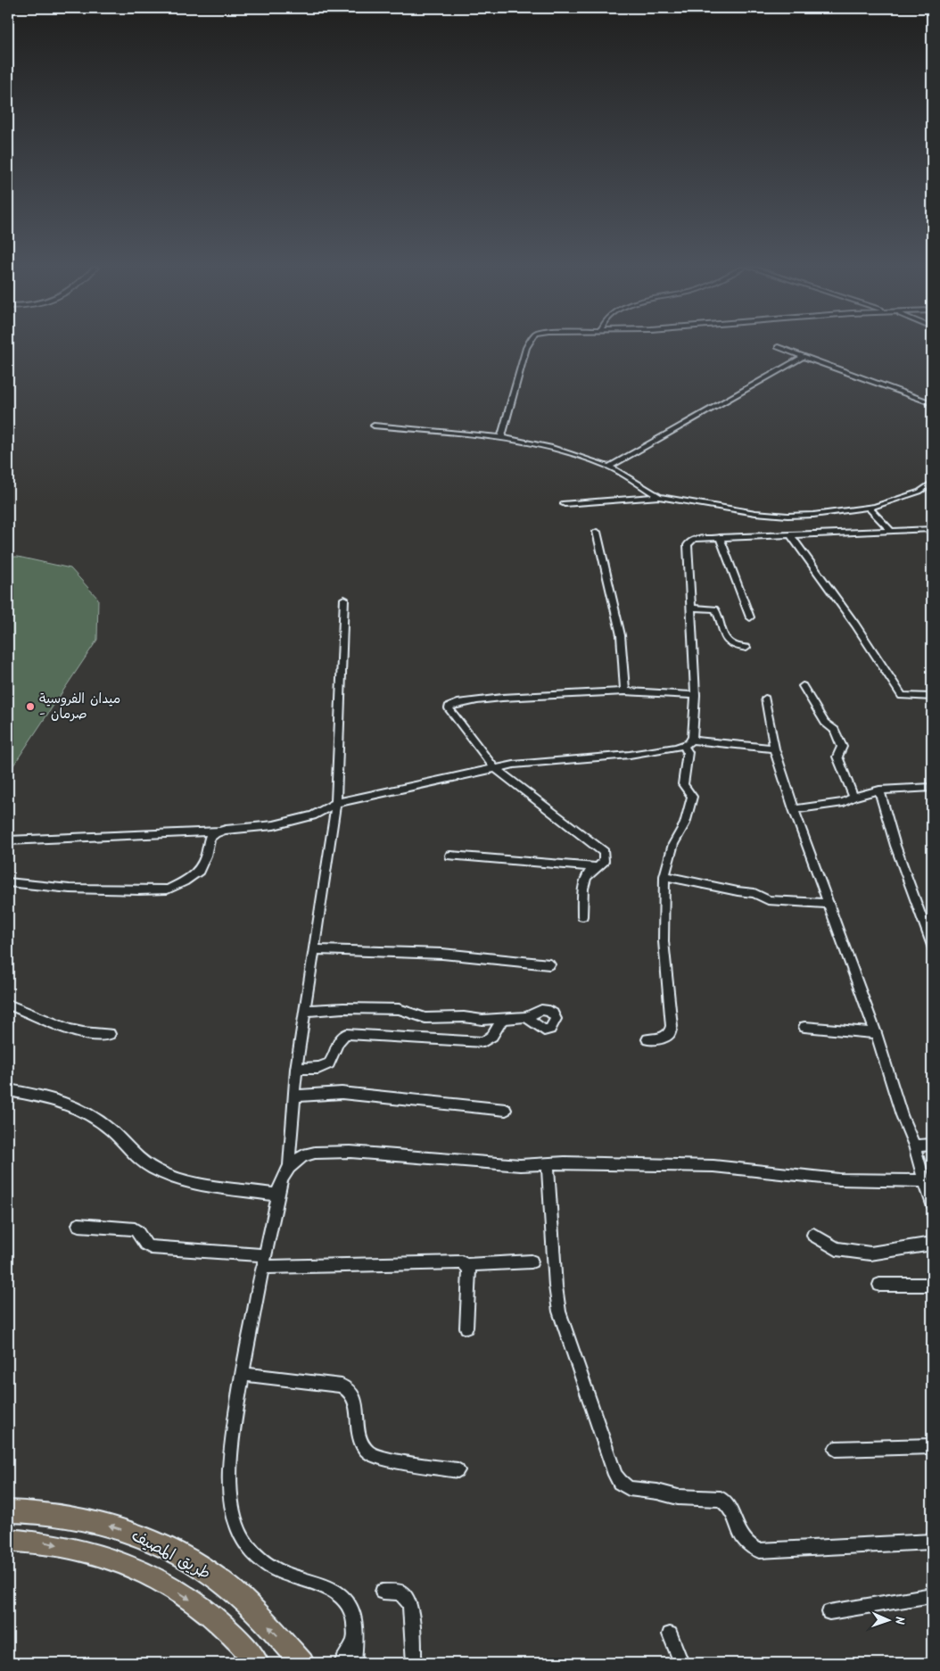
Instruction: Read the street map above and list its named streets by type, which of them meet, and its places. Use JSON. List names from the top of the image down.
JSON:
{
  "streets": {
    "main road": ["طريق المصيف"]
  },
  "places": ["ميدان الفروسية - صرمان"],
  "north": "right"
}
